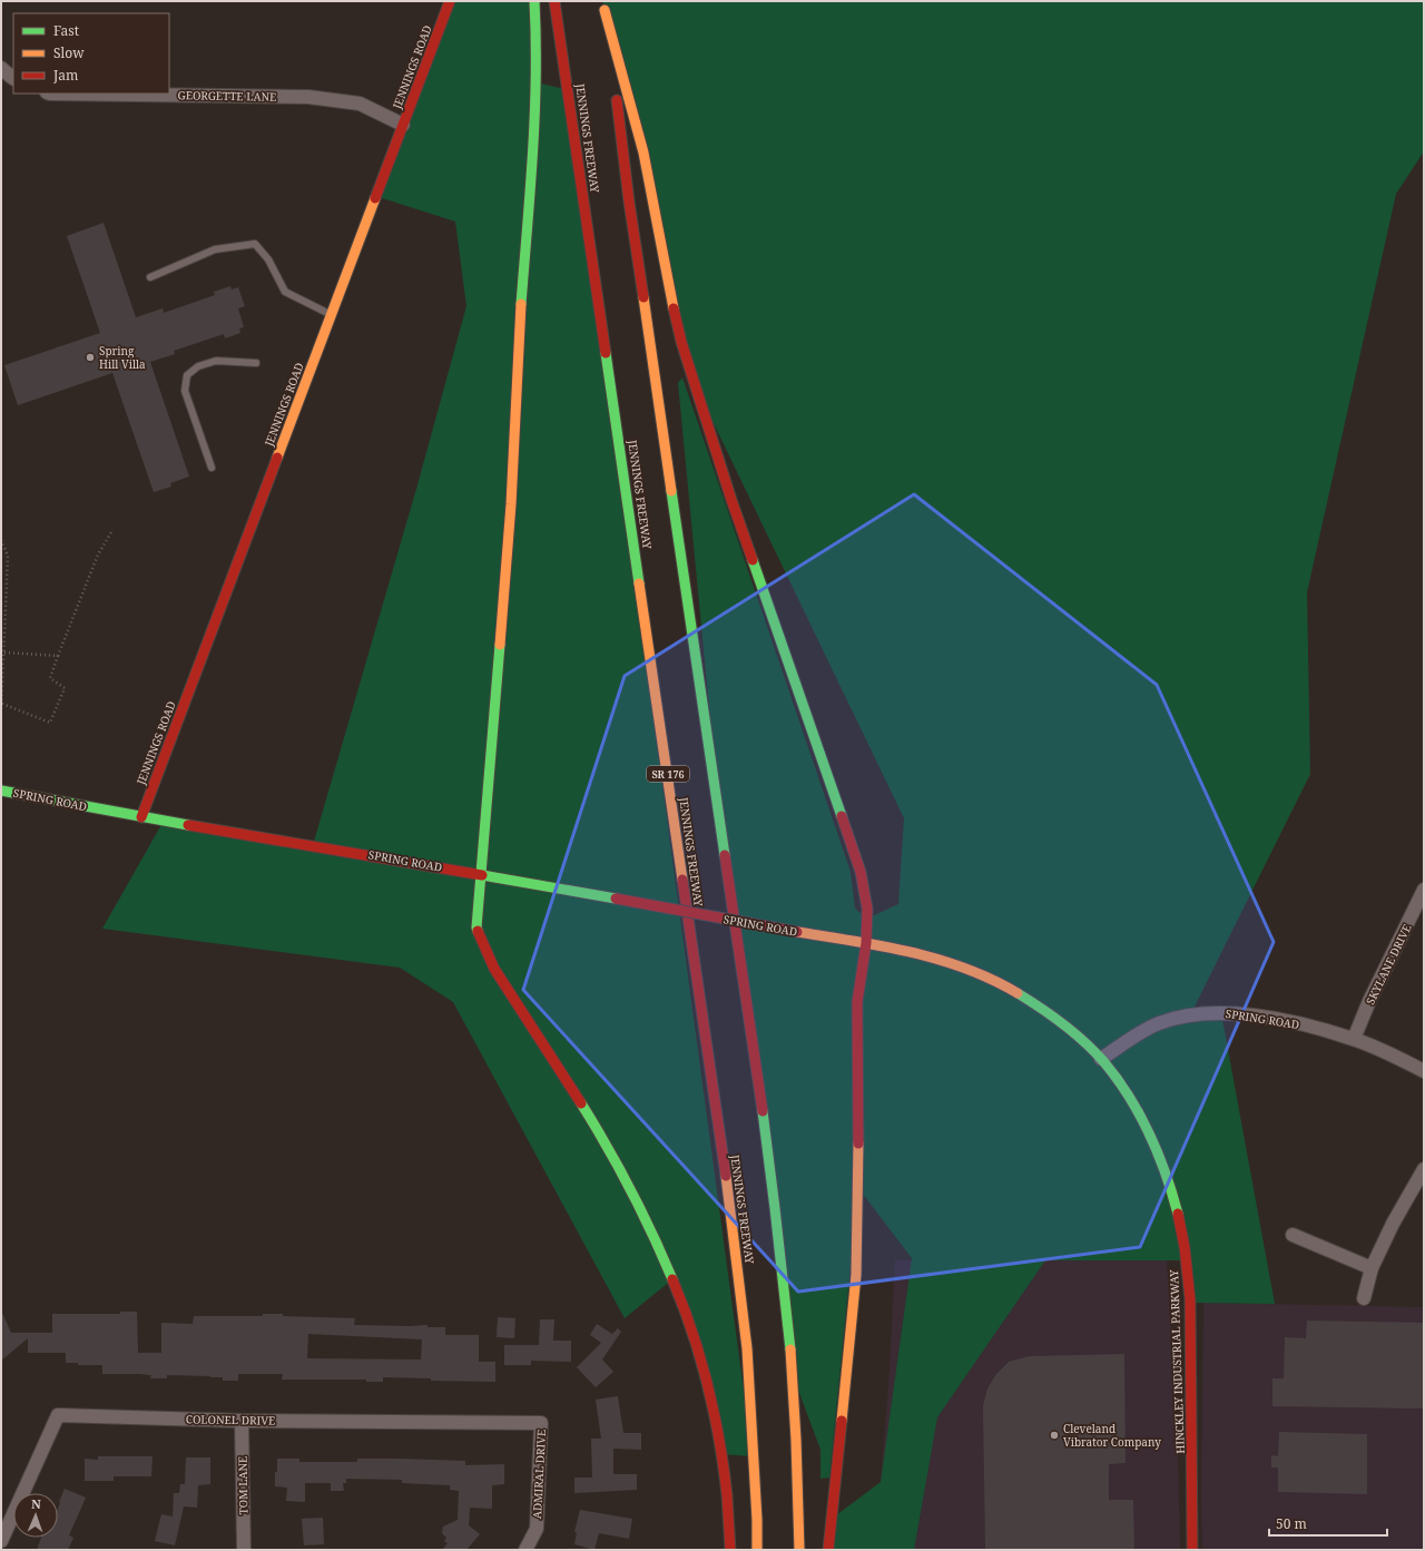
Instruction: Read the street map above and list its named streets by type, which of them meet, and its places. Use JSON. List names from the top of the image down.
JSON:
{
  "streets": {
    "main road": [
      "JENNINGS ROAD",
      "JENNINGS FREEWAY",
      "SR 176",
      "SPRING ROAD",
      "HINCKLEY INDUSTRIAL PARKWAY"
    ],
    "street": [
      "GEORGETTE LANE",
      "SKYLANE DRIVE",
      "COLONEL DRIVE",
      "ADMIRAL DRIVE",
      "TOM LANE"
    ]
  },
  "crossings": [
    ["JENNINGS ROAD", "GEORGETTE LANE"],
    ["JENNINGS ROAD", "SPRING ROAD"],
    ["SPRING ROAD", "SKYLANE DRIVE"],
    ["SPRING ROAD", "HINCKLEY INDUSTRIAL PARKWAY"],
    ["COLONEL DRIVE", "ADMIRAL DRIVE"],
    ["COLONEL DRIVE", "TOM LANE"]
  ],
  "places": ["Spring Hill Villa", "Cleveland Vibrator Company"],
  "legend": ["Fast", "Slow", "Jam"],
  "scale_bar": "50 m",
  "north": "top"
}
